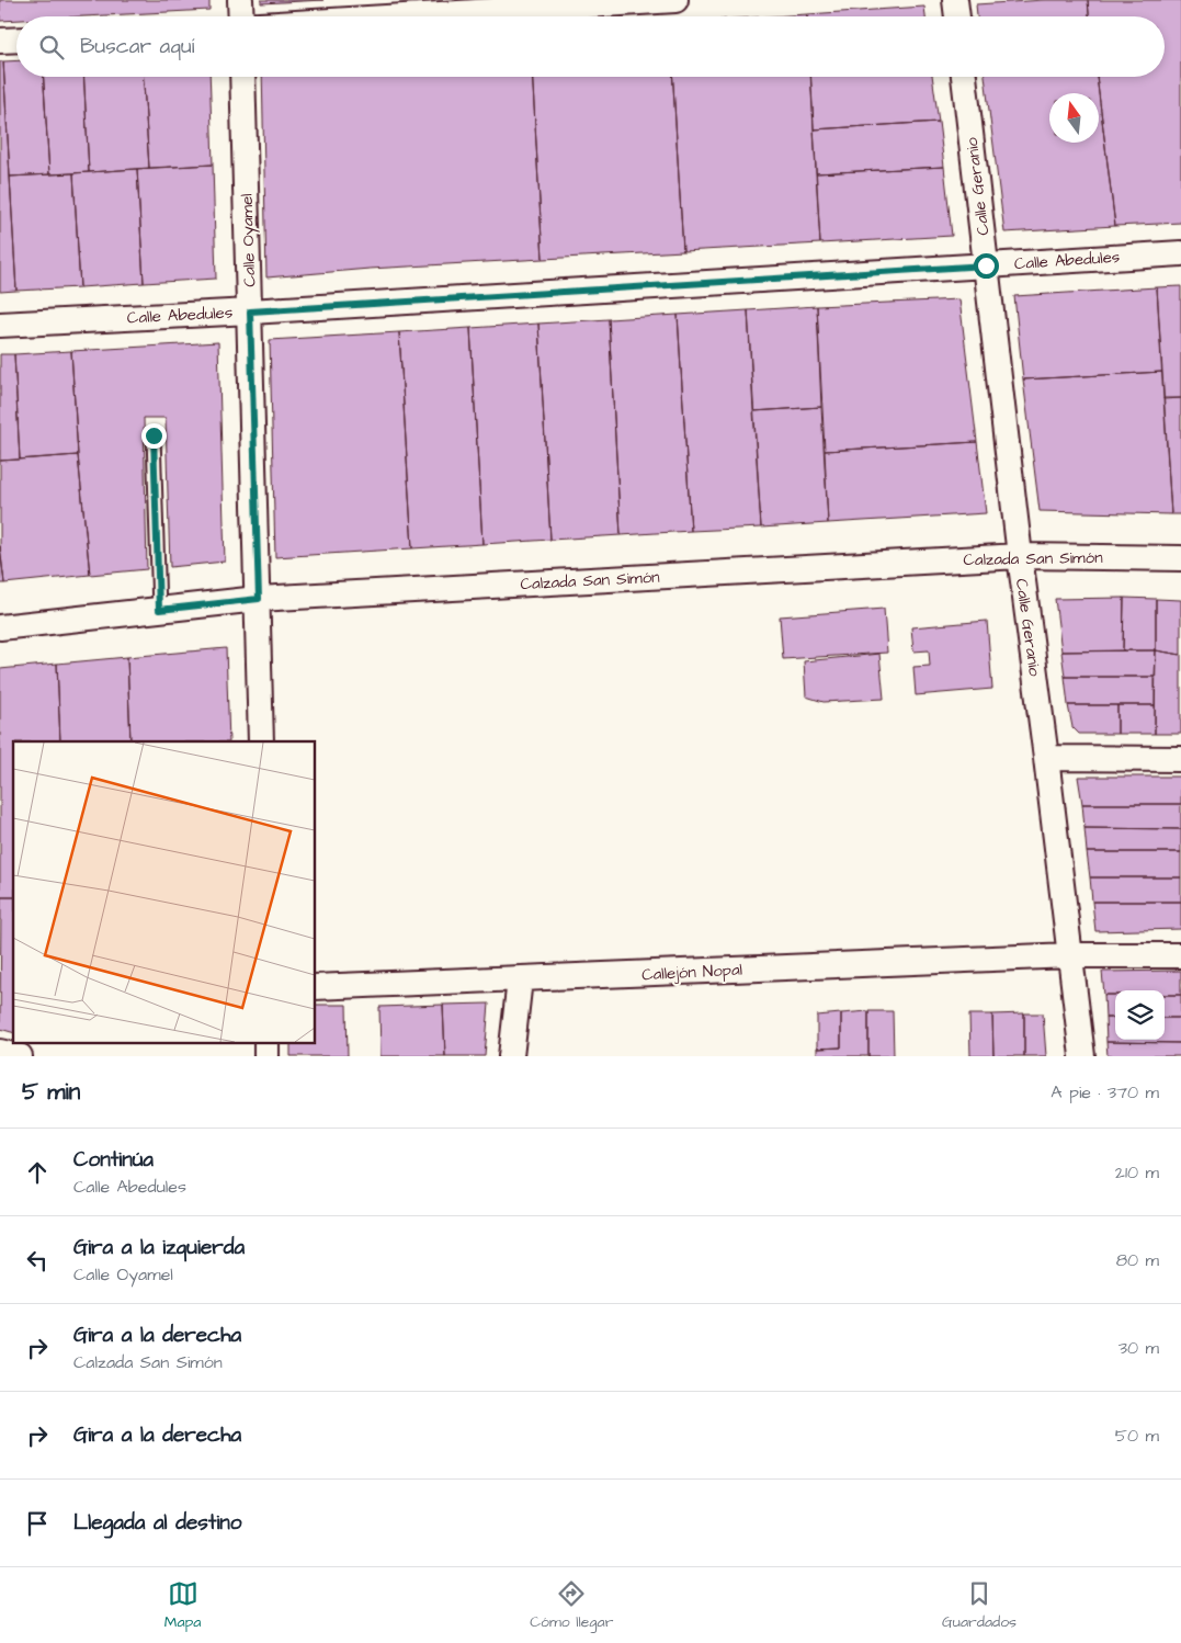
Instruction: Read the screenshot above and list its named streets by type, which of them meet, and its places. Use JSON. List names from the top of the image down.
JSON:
{
  "streets": {
    "street": [
      "Calle Geranio",
      "Calle Oyamel",
      "Calle Abedules",
      "Calzada San Simón",
      "Callejón Nopal"
    ]
  },
  "crossings": [
    ["Calle Geranio", "Calle Abedules"],
    ["Calle Geranio", "Calzada San Simón"],
    ["Calle Geranio", "Callejón Nopal"],
    ["Calle Oyamel", "Calle Abedules"],
    ["Calle Oyamel", "Calzada San Simón"]
  ],
  "north": "top",
  "page": {
    "search": "Buscar aquí",
    "heading": ["5 min", "A pie · 370 m"],
    "list": [
      ["Continúa", "Calle Abedules", "210 m"],
      ["Gira a la izquierda", "Calle Oyamel", "80 m"],
      ["Gira a la derecha", "Calzada San Simón", "30 m"],
      ["Gira a la derecha", "50 m"],
      "Llegada al destino"
    ],
    "nav": ["Mapa", "Cómo llegar", "Guardados"]
  }
}
